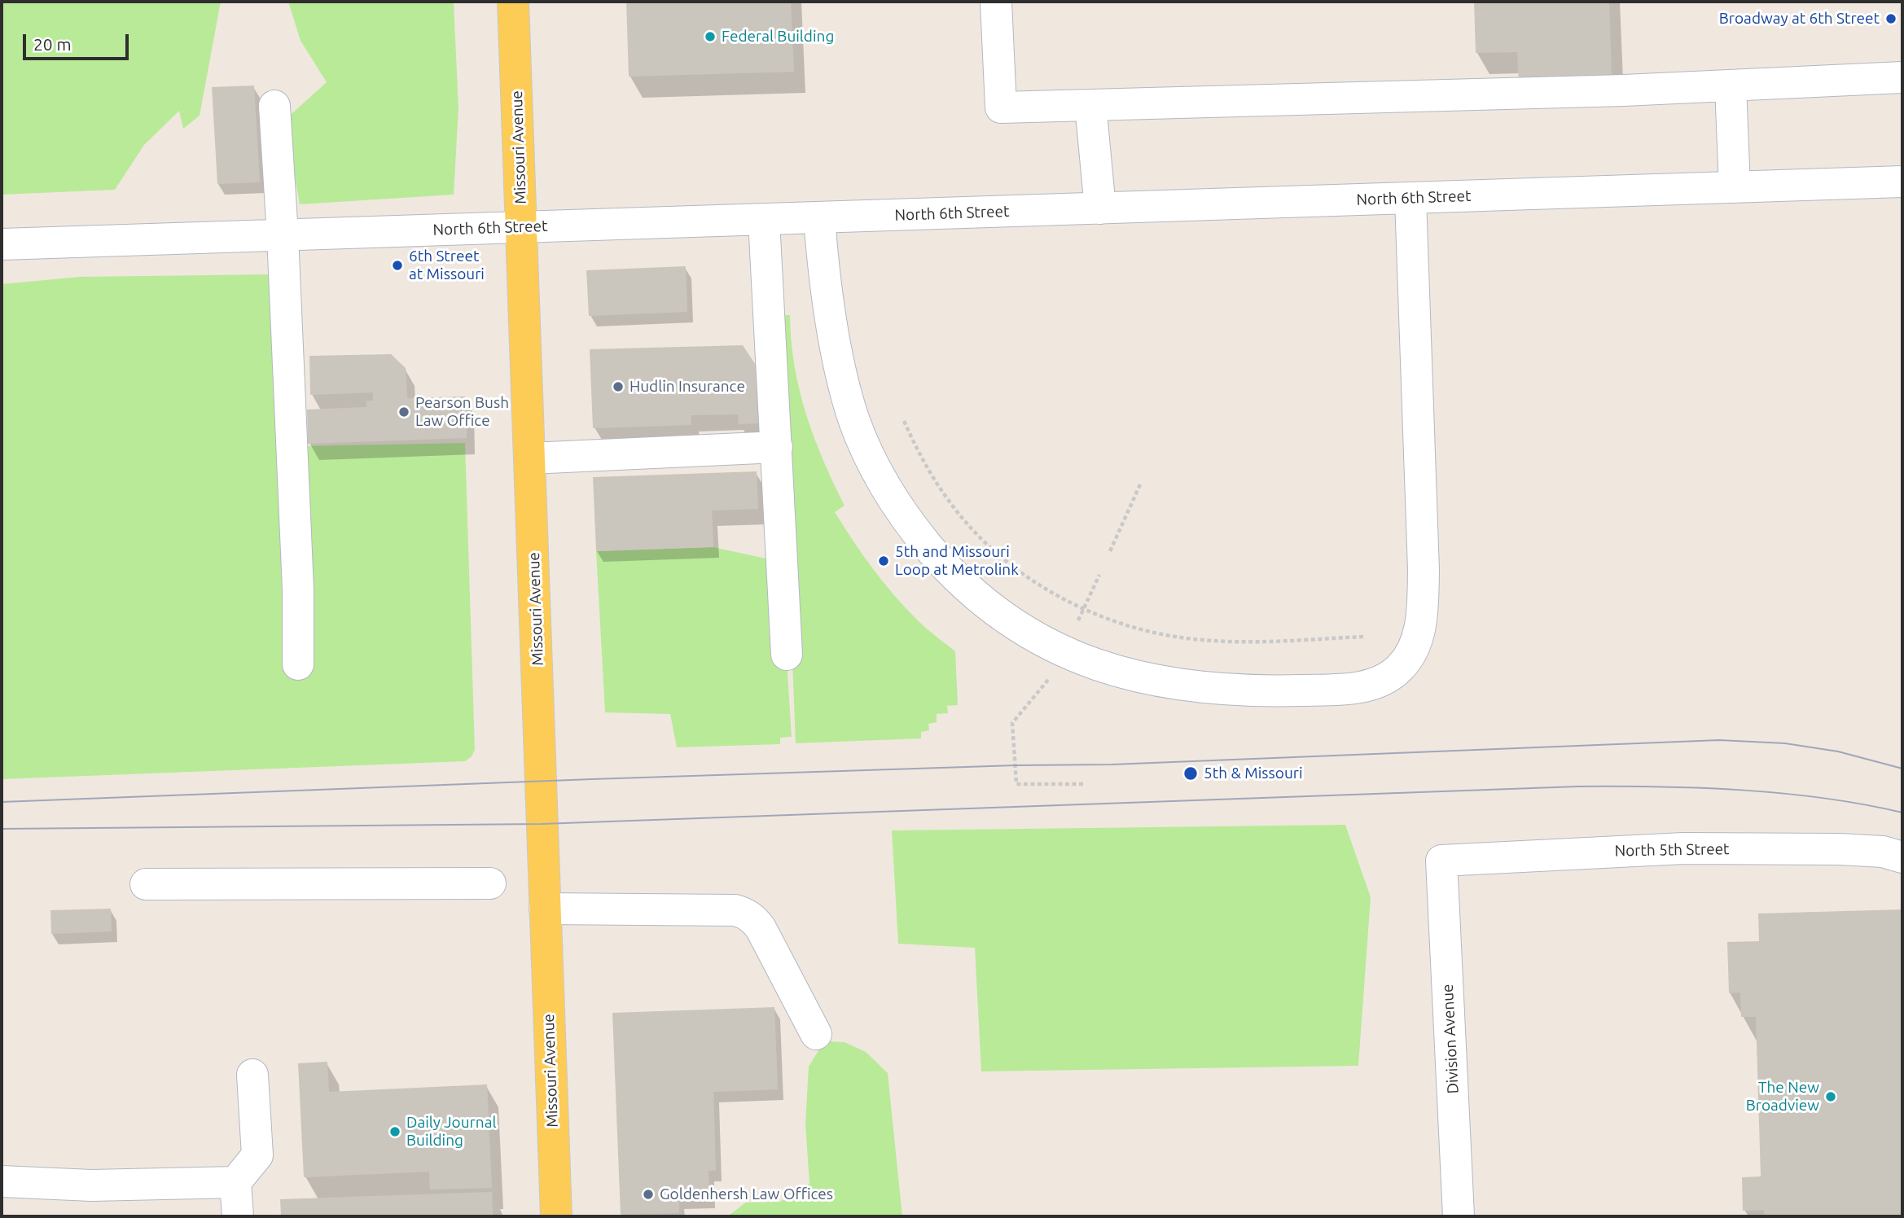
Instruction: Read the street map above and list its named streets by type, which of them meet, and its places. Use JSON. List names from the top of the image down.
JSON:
{
  "streets": {
    "main road": ["Missouri Avenue"],
    "street": ["North 6th Street", "North 5th Street", "Division Avenue"]
  },
  "crossings": [
    ["Missouri Avenue", "North 6th Street"],
    ["North 5th Street", "Division Avenue"]
  ],
  "places": [
    "Broadway at 6th Street",
    "Federal Building",
    "6th Street at Missouri",
    "Hudlin Insurance",
    "Pearson Bush Law Office",
    "5th and Missouri Loop at Metrolink",
    "5th & Missouri",
    "The New Broadview",
    "Daily Journal Building",
    "Goldenhersh Law Offices"
  ],
  "scale_bar": "20 m"
}
